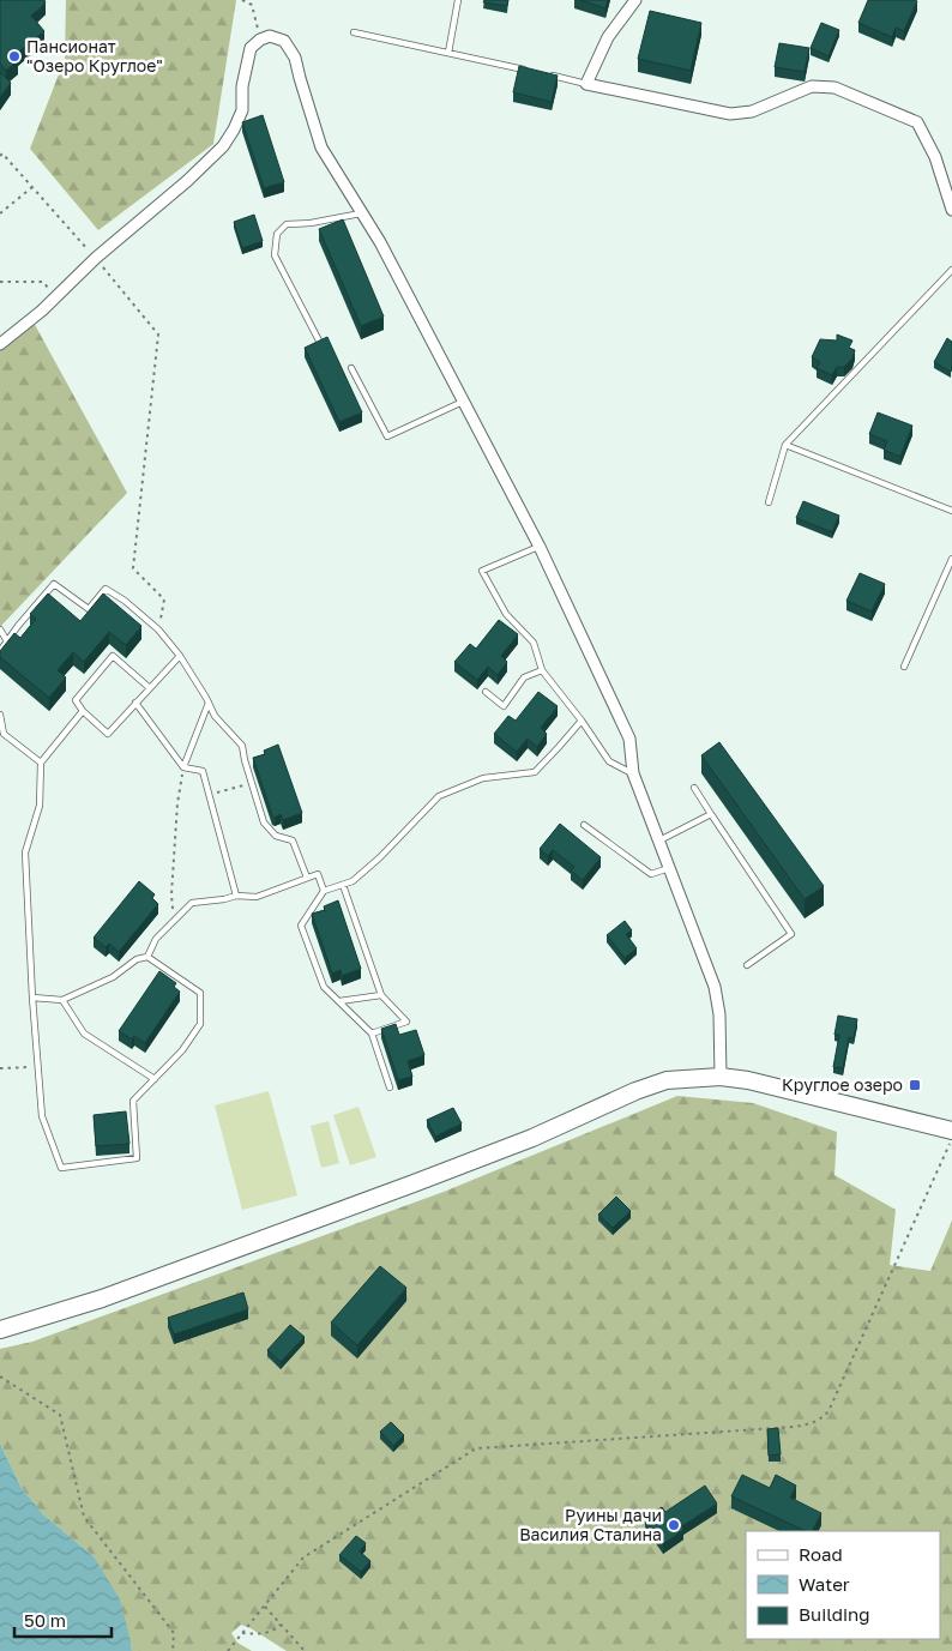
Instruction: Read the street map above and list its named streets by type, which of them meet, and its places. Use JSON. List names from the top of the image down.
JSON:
{
  "places": {
    "other": ["Пансионат \"Озеро Круглое\"", "Руины дачи Василия Сталина"],
    "transit": ["Круглое озеро"]
  },
  "legend": ["Road", "Water", "Building"],
  "scale_bar": "50 m"
}
